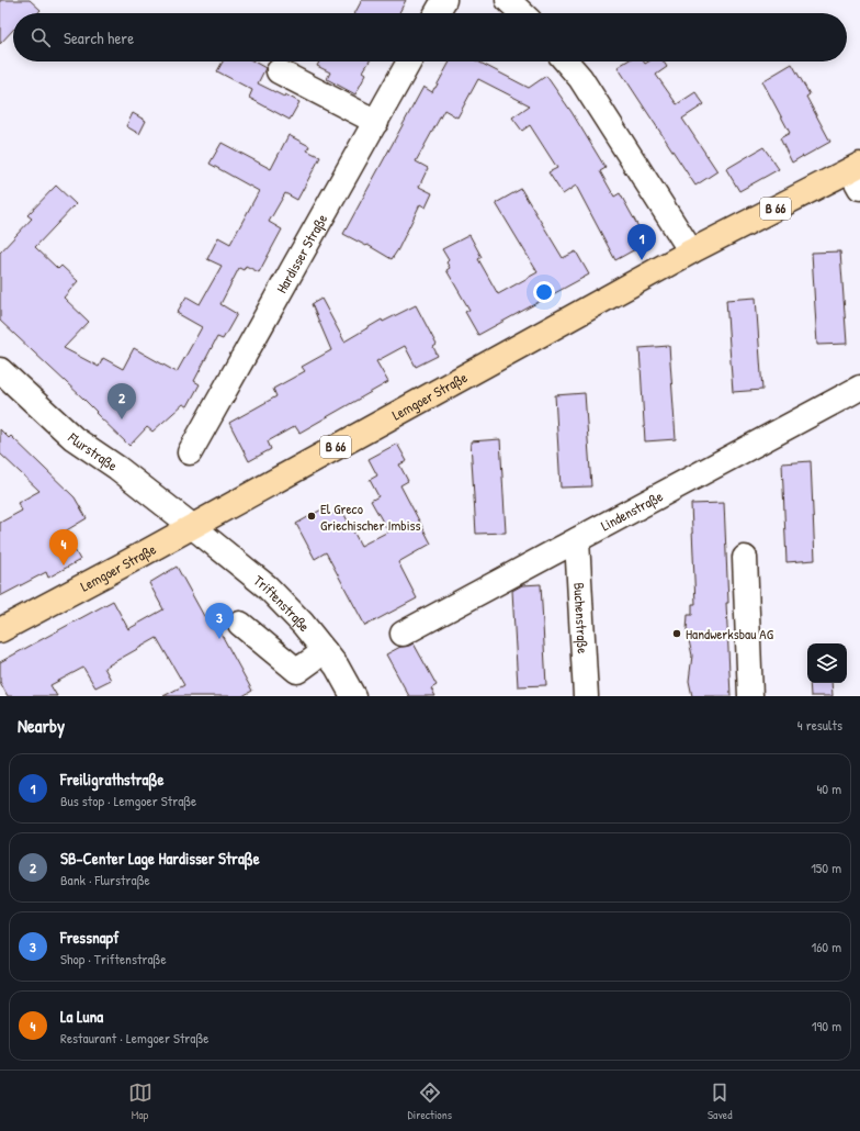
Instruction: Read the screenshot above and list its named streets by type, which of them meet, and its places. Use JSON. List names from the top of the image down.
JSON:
{
  "streets": {
    "main road": ["B 66", "Lemgoer Straße"],
    "street": [
      "Hardisser Straße",
      "Flurstraße",
      "Lindenstraße",
      "Triftenstraße",
      "Buchenstraße"
    ]
  },
  "crossings": [
    ["Lemgoer Straße", "Flurstraße"],
    ["Lemgoer Straße", "Triftenstraße"],
    ["Flurstraße", "Triftenstraße"],
    ["Lindenstraße", "Buchenstraße"]
  ],
  "places": ["El Greco Griechischer Imbiss", "Handwerksbau AG"],
  "page": {
    "search": "Search here",
    "pins": [
      "1",
      "2",
      "4",
      "3"
    ],
    "heading": ["Nearby", "4 results"],
    "list": [
      {
        "mark": "1",
        "name": "Freiligrathstraße",
        "note": "Bus stop · Lemgoer Straße",
        "value": "40 m"
      },
      {
        "mark": "2",
        "name": "SB-Center Lage Hardisser Straße",
        "note": "Bank · Flurstraße",
        "value": "150 m"
      },
      {
        "mark": "3",
        "name": "Fressnapf",
        "note": "Shop · Triftenstraße",
        "value": "160 m"
      },
      {
        "mark": "4",
        "name": "La Luna",
        "note": "Restaurant · Lemgoer Straße",
        "value": "190 m"
      }
    ],
    "nav": ["Map", "Directions", "Saved"]
  }
}
